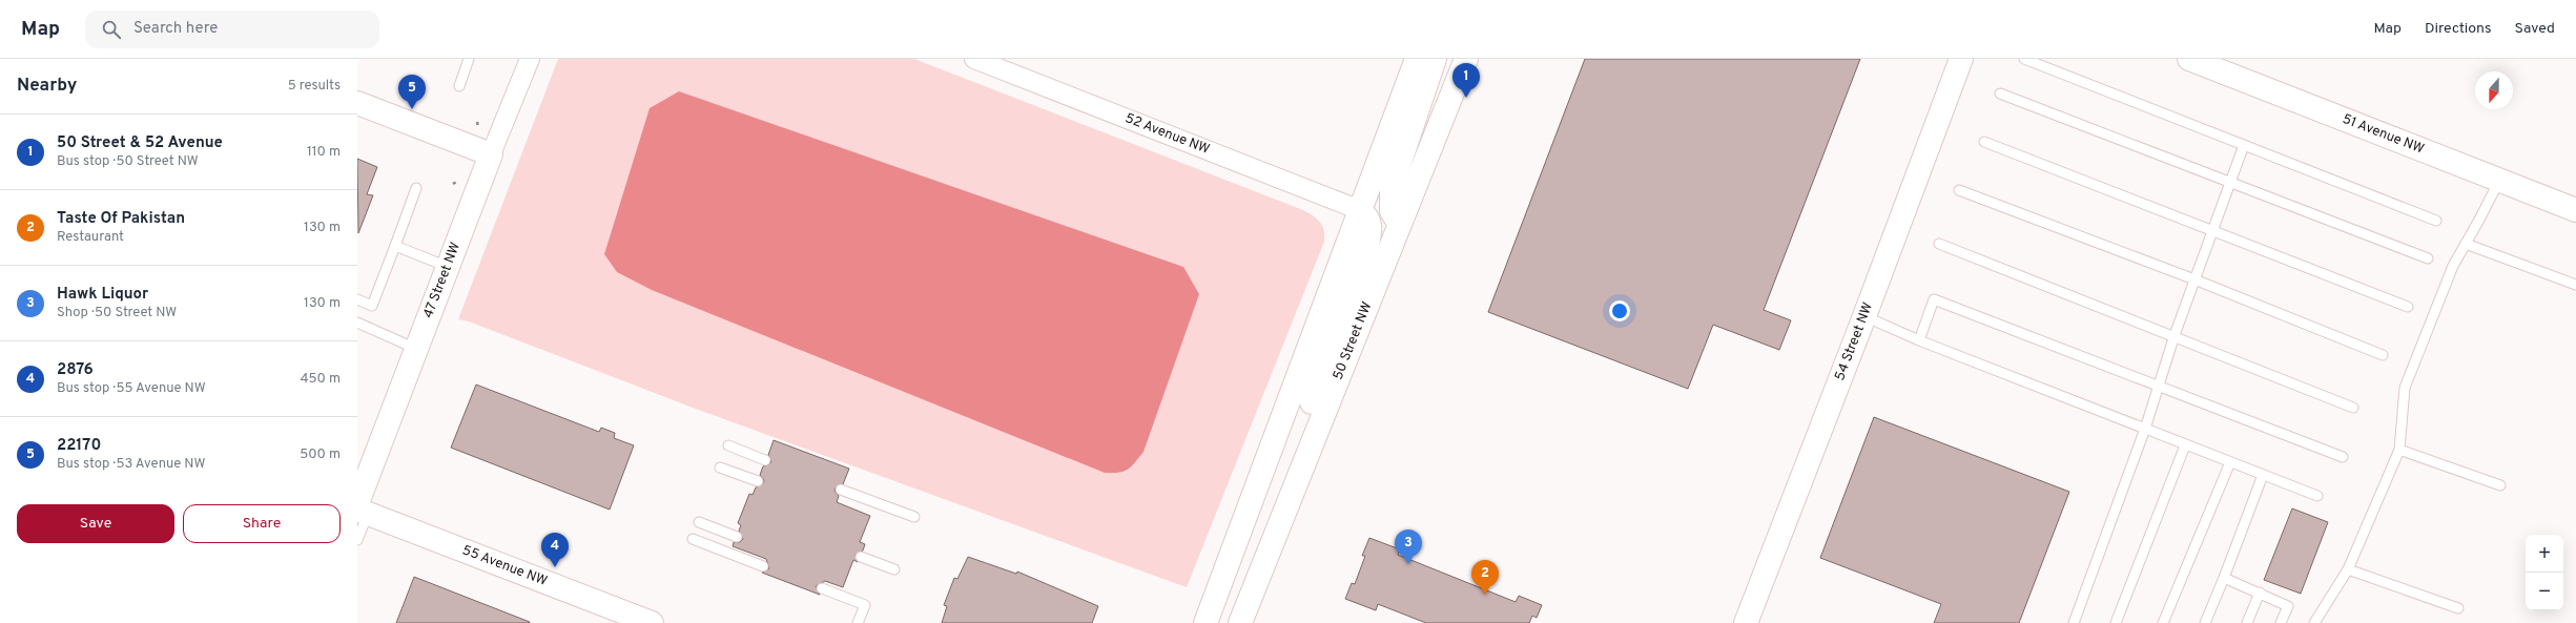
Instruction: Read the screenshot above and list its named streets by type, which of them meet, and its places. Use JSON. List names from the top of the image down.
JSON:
{
  "streets": {
    "street": [
      "52 Avenue NW",
      "51 Avenue NW",
      "47 Street NW",
      "50 Street NW",
      "54 Street NW",
      "55 Avenue NW"
    ]
  },
  "crossings": [
    ["47 Street NW", "55 Avenue NW"]
  ],
  "north": "bottom",
  "page": {
    "header": "Map",
    "search": "Search here",
    "nav": ["Map", "Directions", "Saved"],
    "heading": ["Nearby", "5 results"],
    "pins": [
      "1",
      "5",
      "3",
      "4",
      "2"
    ],
    "list": [
      {
        "mark": "1",
        "name": "50 Street & 52 Avenue",
        "note": "Bus stop · 50 Street NW",
        "value": "110 m"
      },
      {
        "mark": "2",
        "name": "Taste Of Pakistan",
        "note": "Restaurant",
        "value": "130 m"
      },
      {
        "mark": "3",
        "name": "Hawk Liquor",
        "note": "Shop · 50 Street NW",
        "value": "130 m"
      },
      {
        "mark": "4",
        "name": "2876",
        "note": "Bus stop · 55 Avenue NW",
        "value": "450 m"
      },
      {
        "mark": "5",
        "name": "22170",
        "note": "Bus stop · 53 Avenue NW",
        "value": "500 m"
      }
    ],
    "buttons": ["Save", "Share"],
    "map_buttons": ["+", "−"]
  }
}
